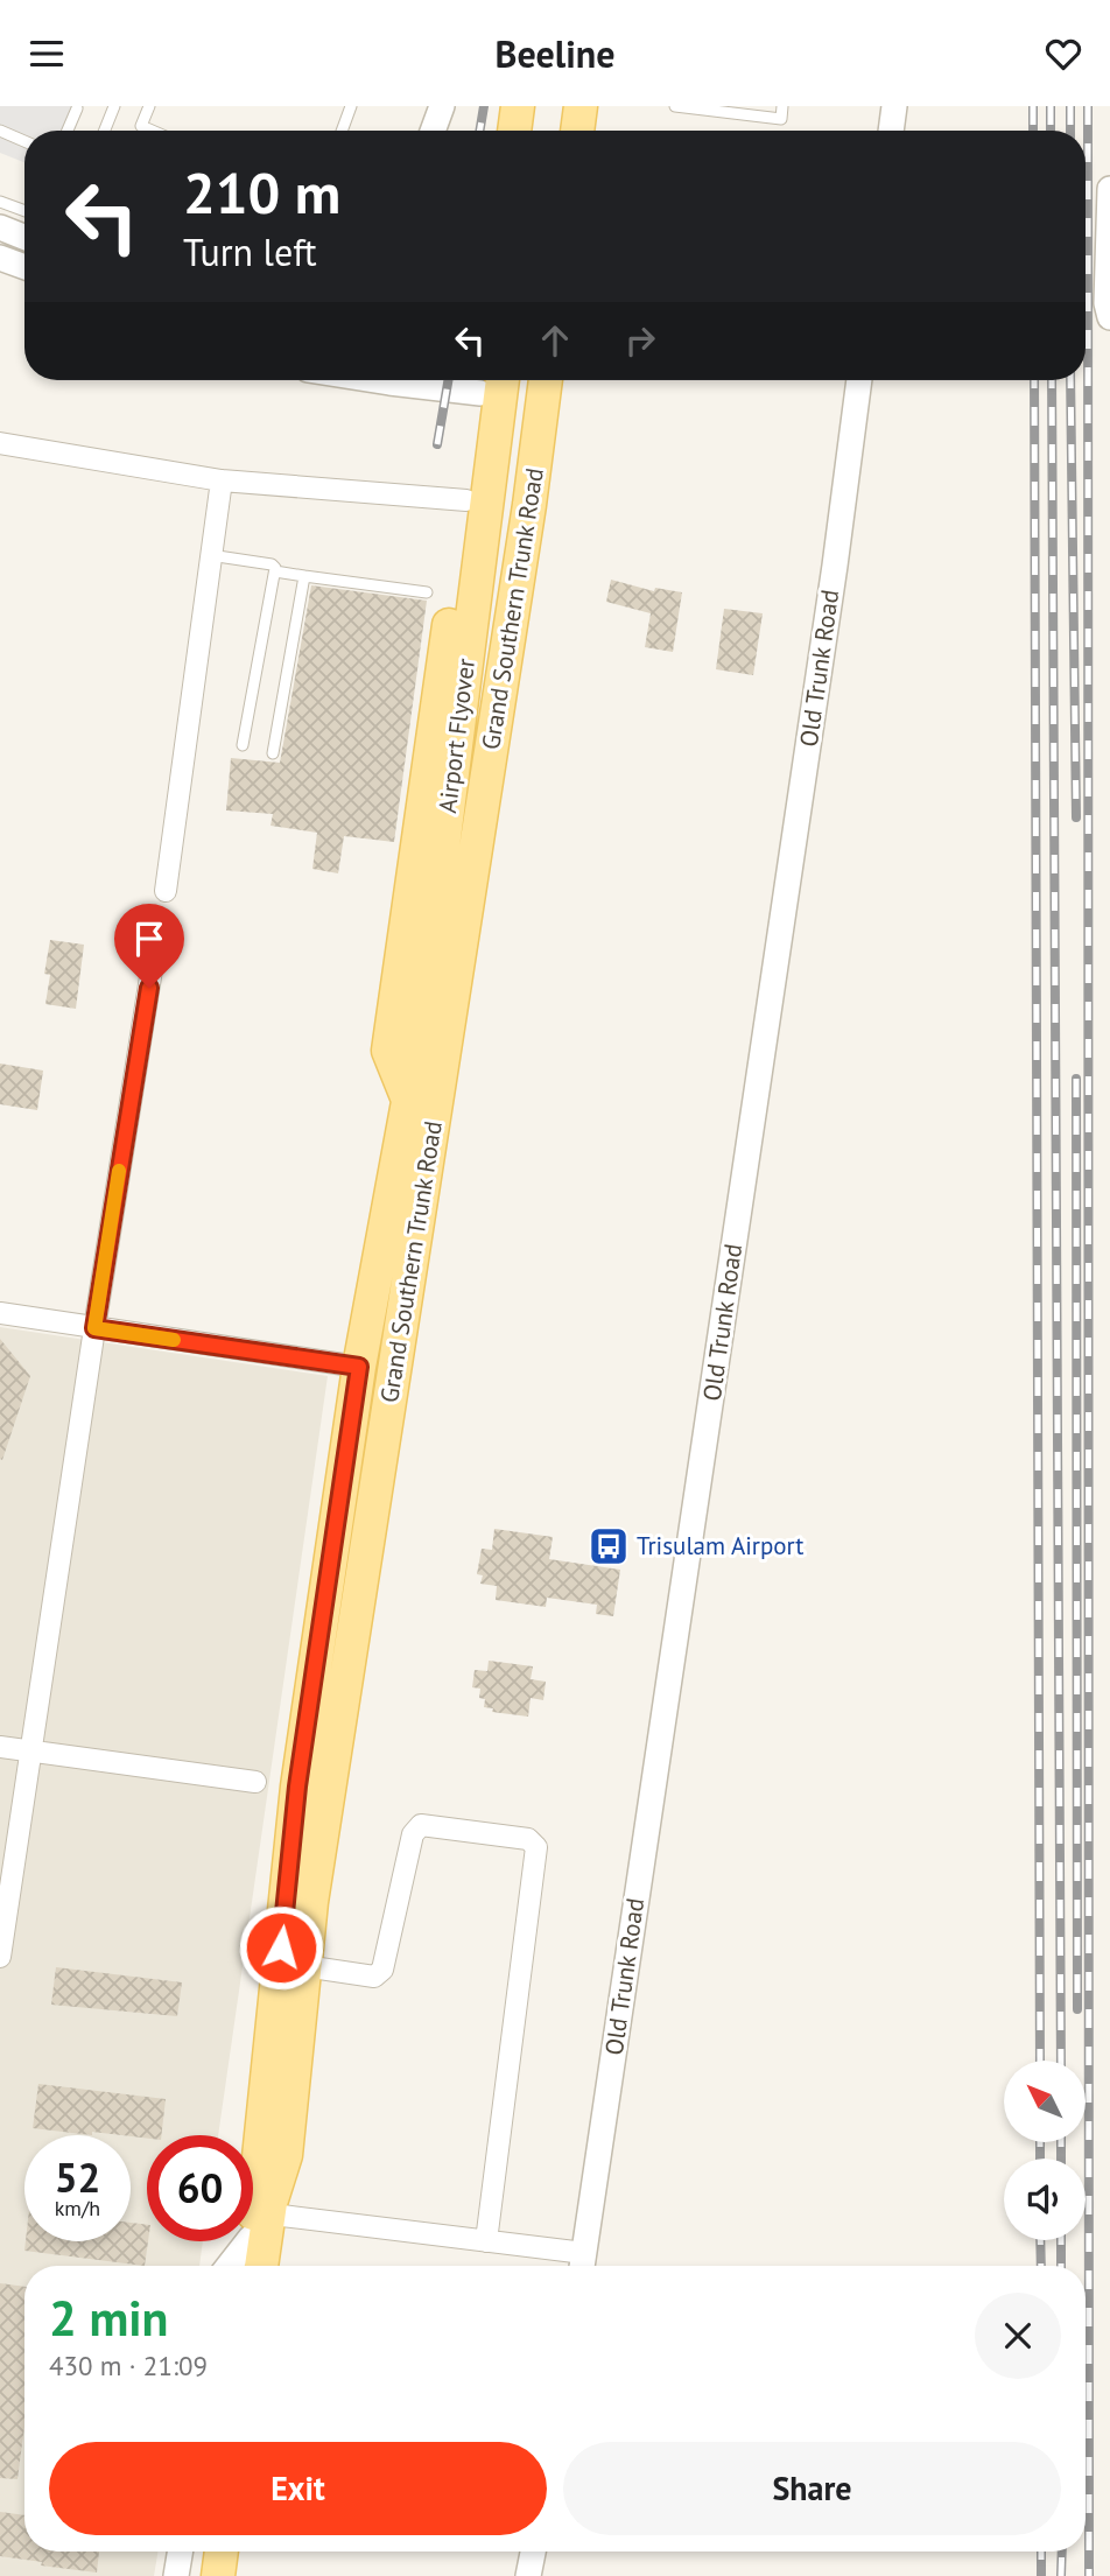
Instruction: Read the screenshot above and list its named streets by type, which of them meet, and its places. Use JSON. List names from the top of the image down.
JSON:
{
  "streets": {
    "main road": ["Grand Southern Trunk Road", "Airport Flyover"],
    "street": ["Old Trunk Road"]
  },
  "crossings": [
    ["Grand Southern Trunk Road", "Airport Flyover"]
  ],
  "places": {
    "bus stop": ["Trisulam Airport"]
  },
  "north": "top left",
  "page": {
    "header": "Beeline",
    "turn": ["210 m", "Turn left"],
    "speed": "52 km/h",
    "limit": "60",
    "heading": ["2 min", "430 m · 21:09"],
    "buttons": ["Exit", "Share"]
  }
}
